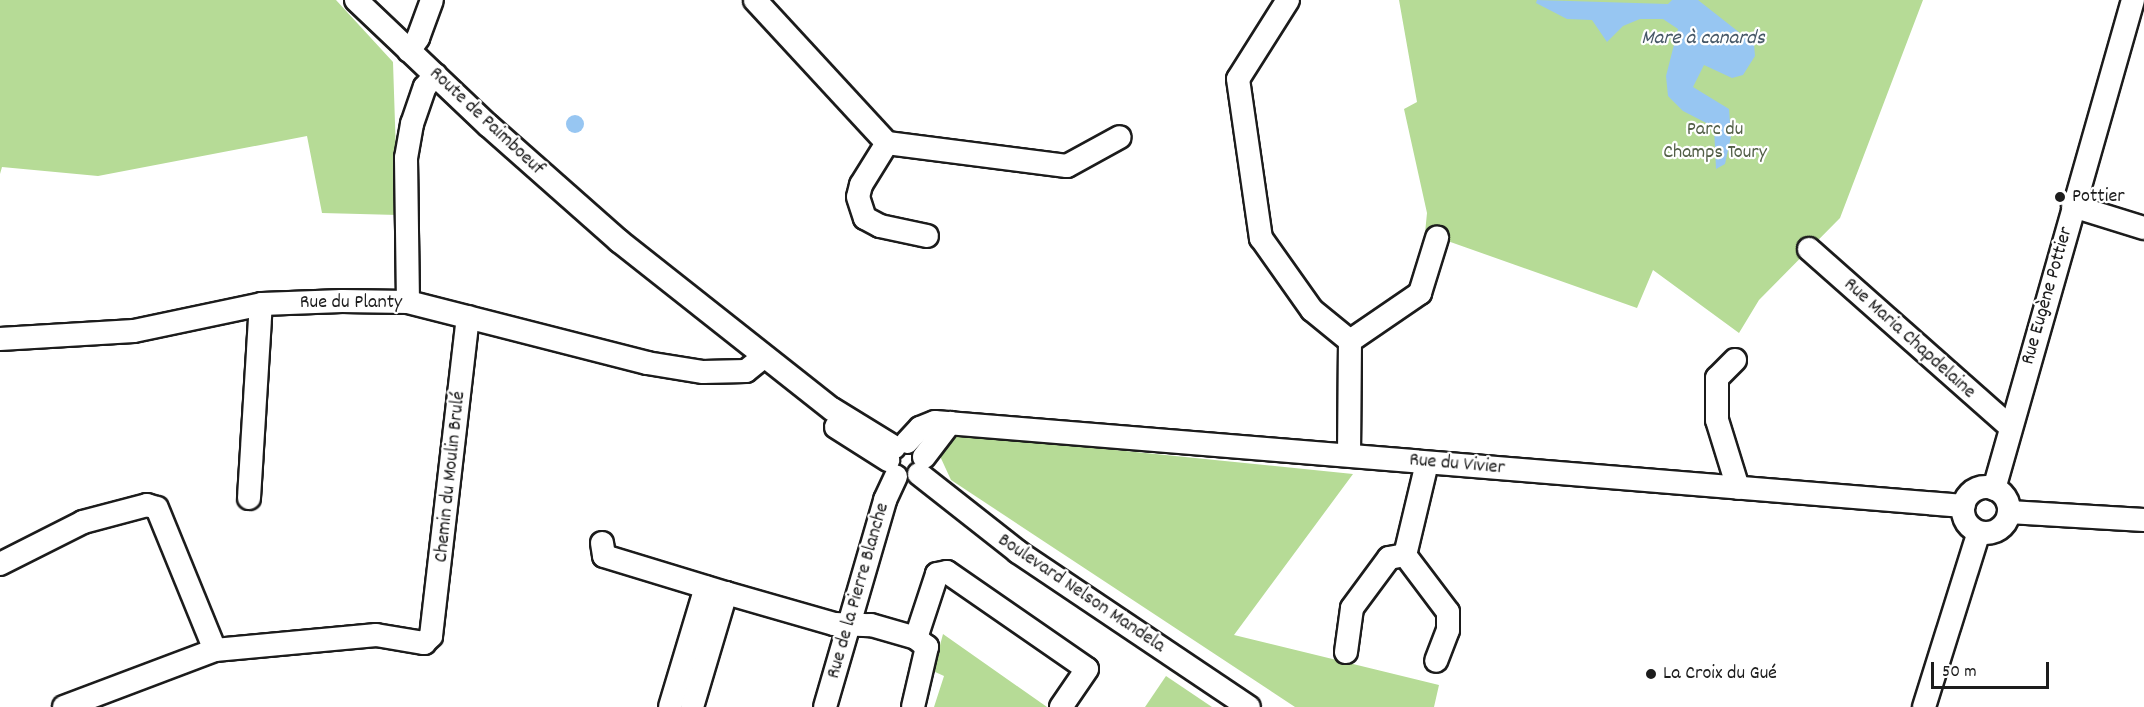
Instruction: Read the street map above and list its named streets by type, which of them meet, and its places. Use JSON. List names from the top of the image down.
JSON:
{
  "streets": {
    "street": [
      "Route de Paimboeuf",
      "Rue Eugène Pottier",
      "Rue du Planty",
      "Rue Maria Chapdelaine",
      "Rue du Vivier",
      "Chemin du Moulin Brulé",
      "Rue de la Pierre Blanche",
      "Boulevard Nelson Mandela"
    ]
  },
  "crossings": [
    ["Route de Paimboeuf", "Rue du Planty"],
    ["Route de Paimboeuf", "Rue du Vivier"],
    ["Route de Paimboeuf", "Rue de la Pierre Blanche"],
    ["Route de Paimboeuf", "Boulevard Nelson Mandela"],
    ["Rue Eugène Pottier", "Rue Maria Chapdelaine"],
    ["Rue Eugène Pottier", "Rue du Vivier"],
    ["Rue du Planty", "Chemin du Moulin Brulé"],
    ["Rue du Vivier", "Rue de la Pierre Blanche"],
    ["Rue du Vivier", "Boulevard Nelson Mandela"],
    ["Rue de la Pierre Blanche", "Boulevard Nelson Mandela"]
  ],
  "water": ["Mare à canards"],
  "parks": ["Parc du Champs Toury"],
  "places": ["Pottier", "La Croix du Gué"],
  "scale_bar": "50 m"
}
